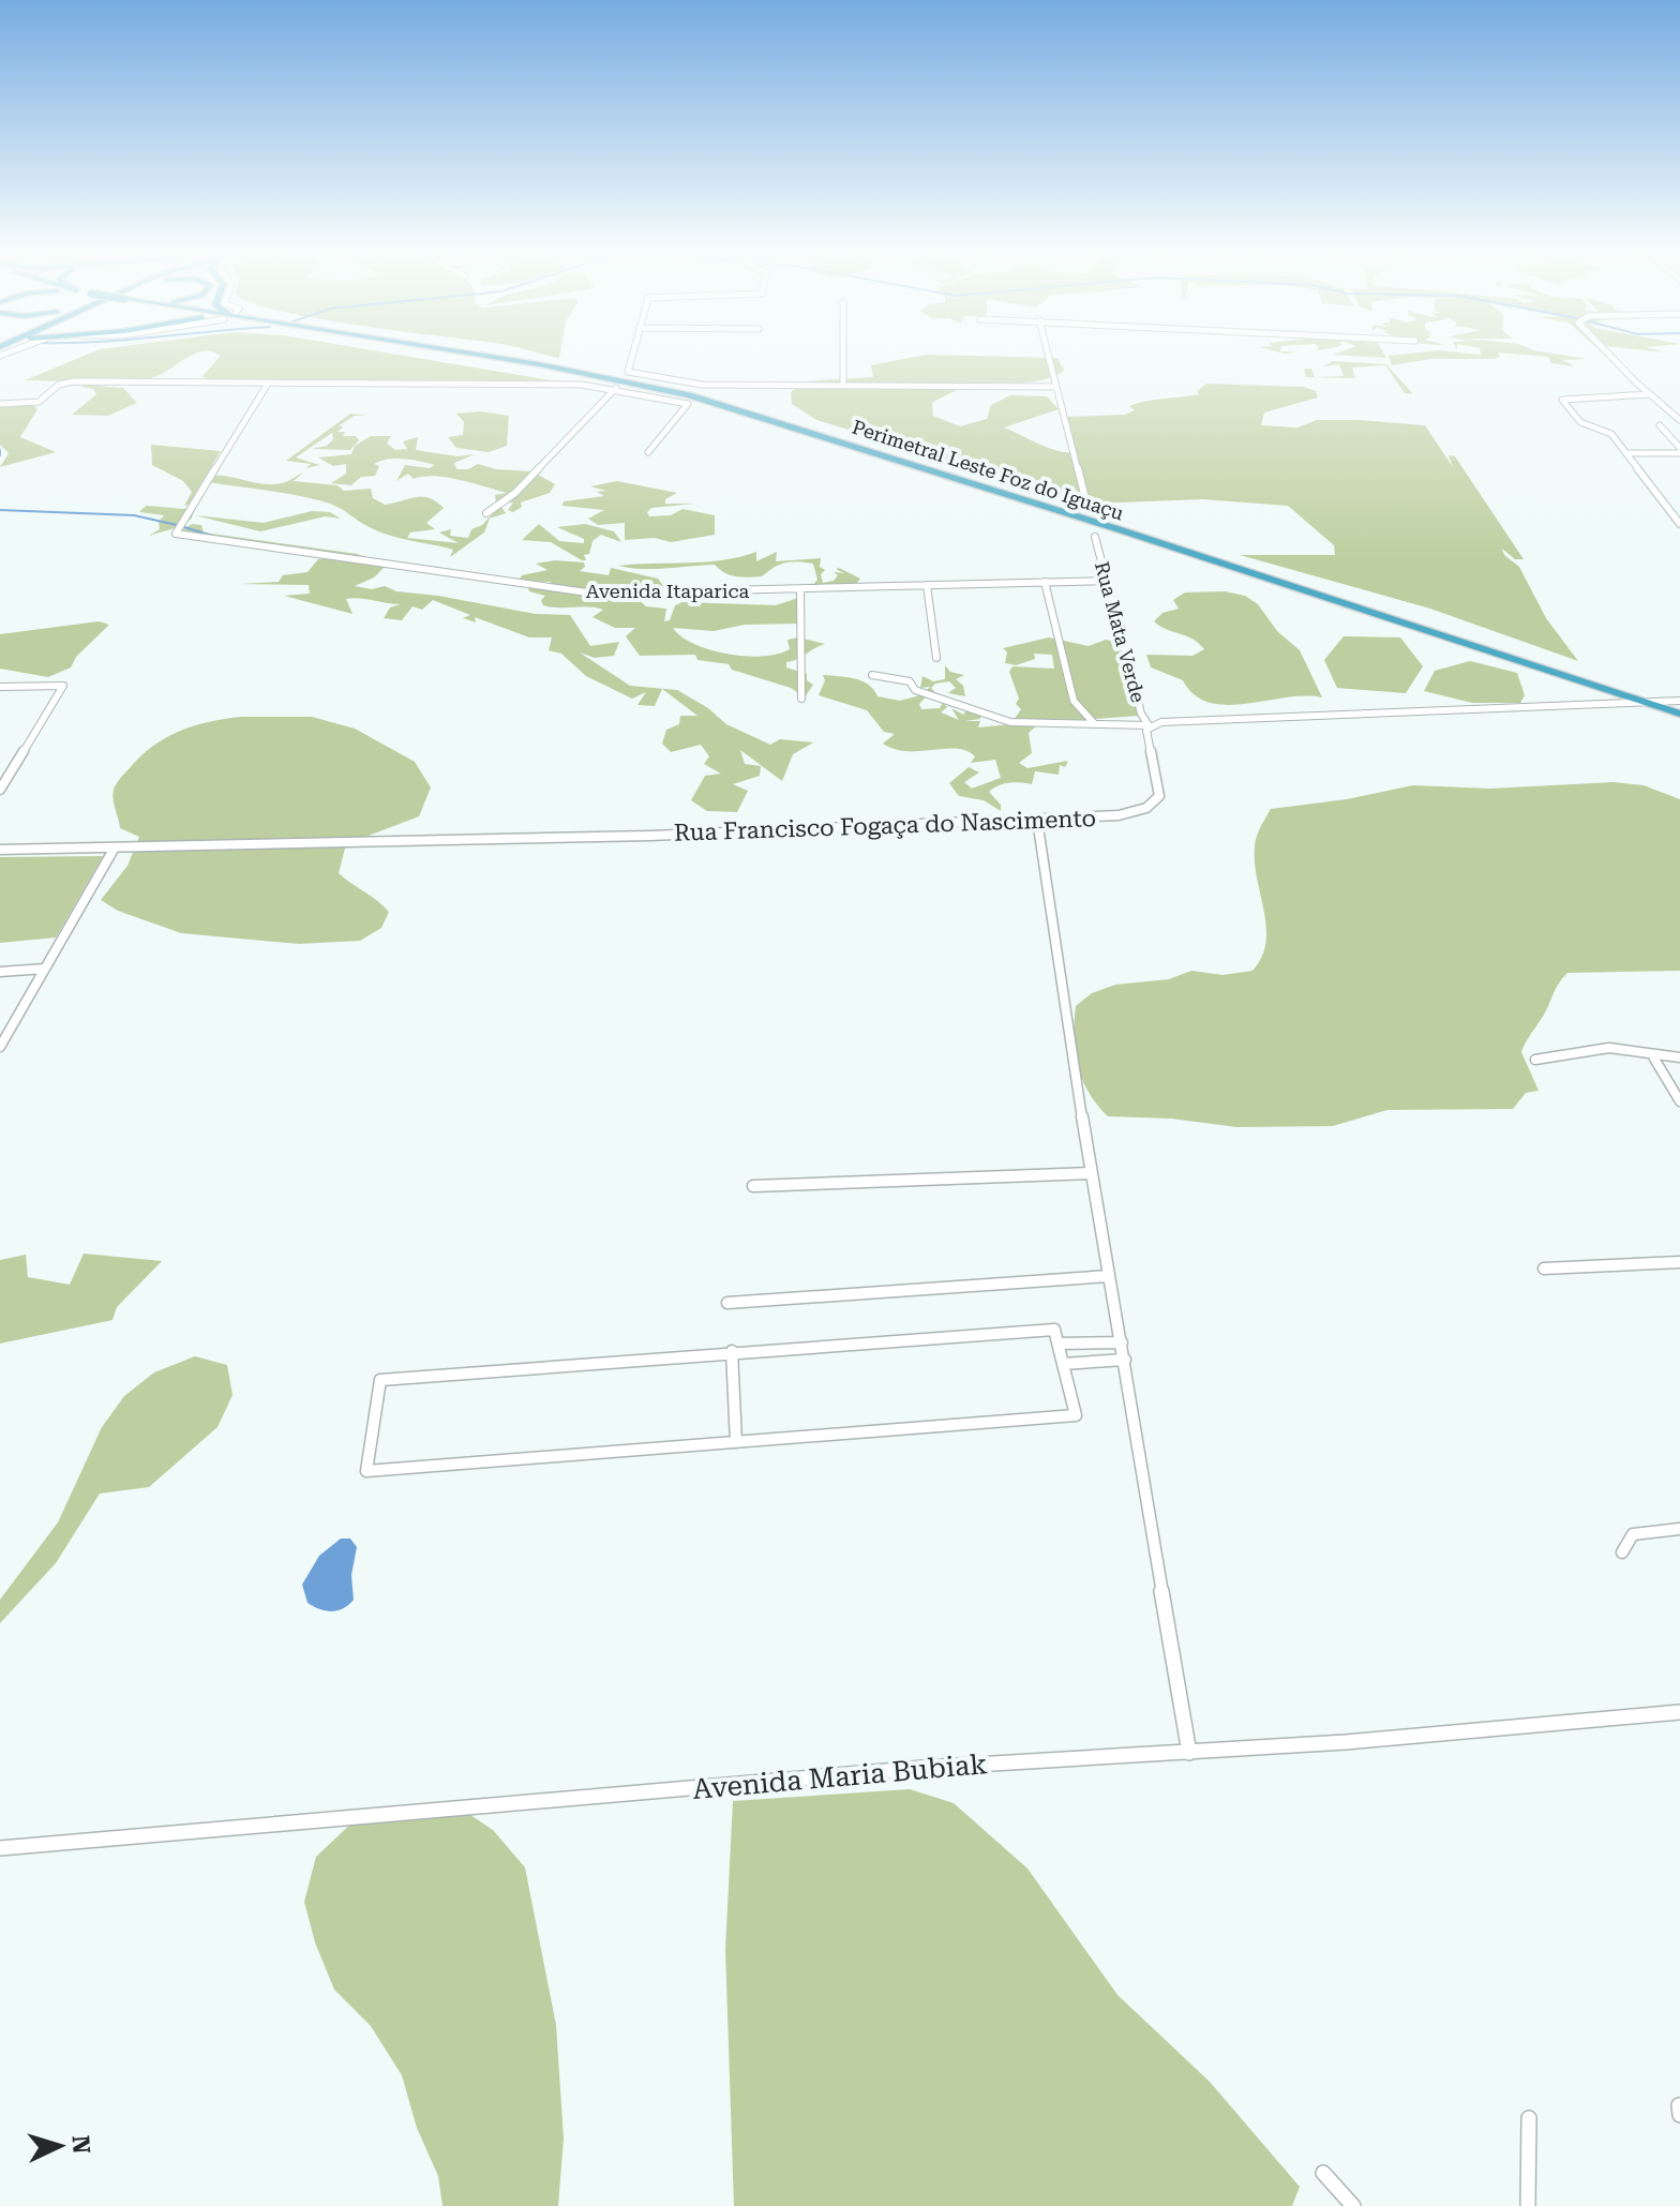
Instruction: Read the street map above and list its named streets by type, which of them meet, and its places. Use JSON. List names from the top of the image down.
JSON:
{
  "streets": {
    "highway": ["Perimetral Leste Foz do Iguaçu"],
    "street": [
      "Avenida Itaparica",
      "Rua Mata Verde",
      "Rua Francisco Fogaça do Nascimento",
      "Avenida Maria Bubiak"
    ]
  },
  "crossings": [
    ["Avenida Itaparica", "Rua Mata Verde"],
    ["Rua Mata Verde", "Rua Francisco Fogaça do Nascimento"]
  ],
  "north": "right"
}
